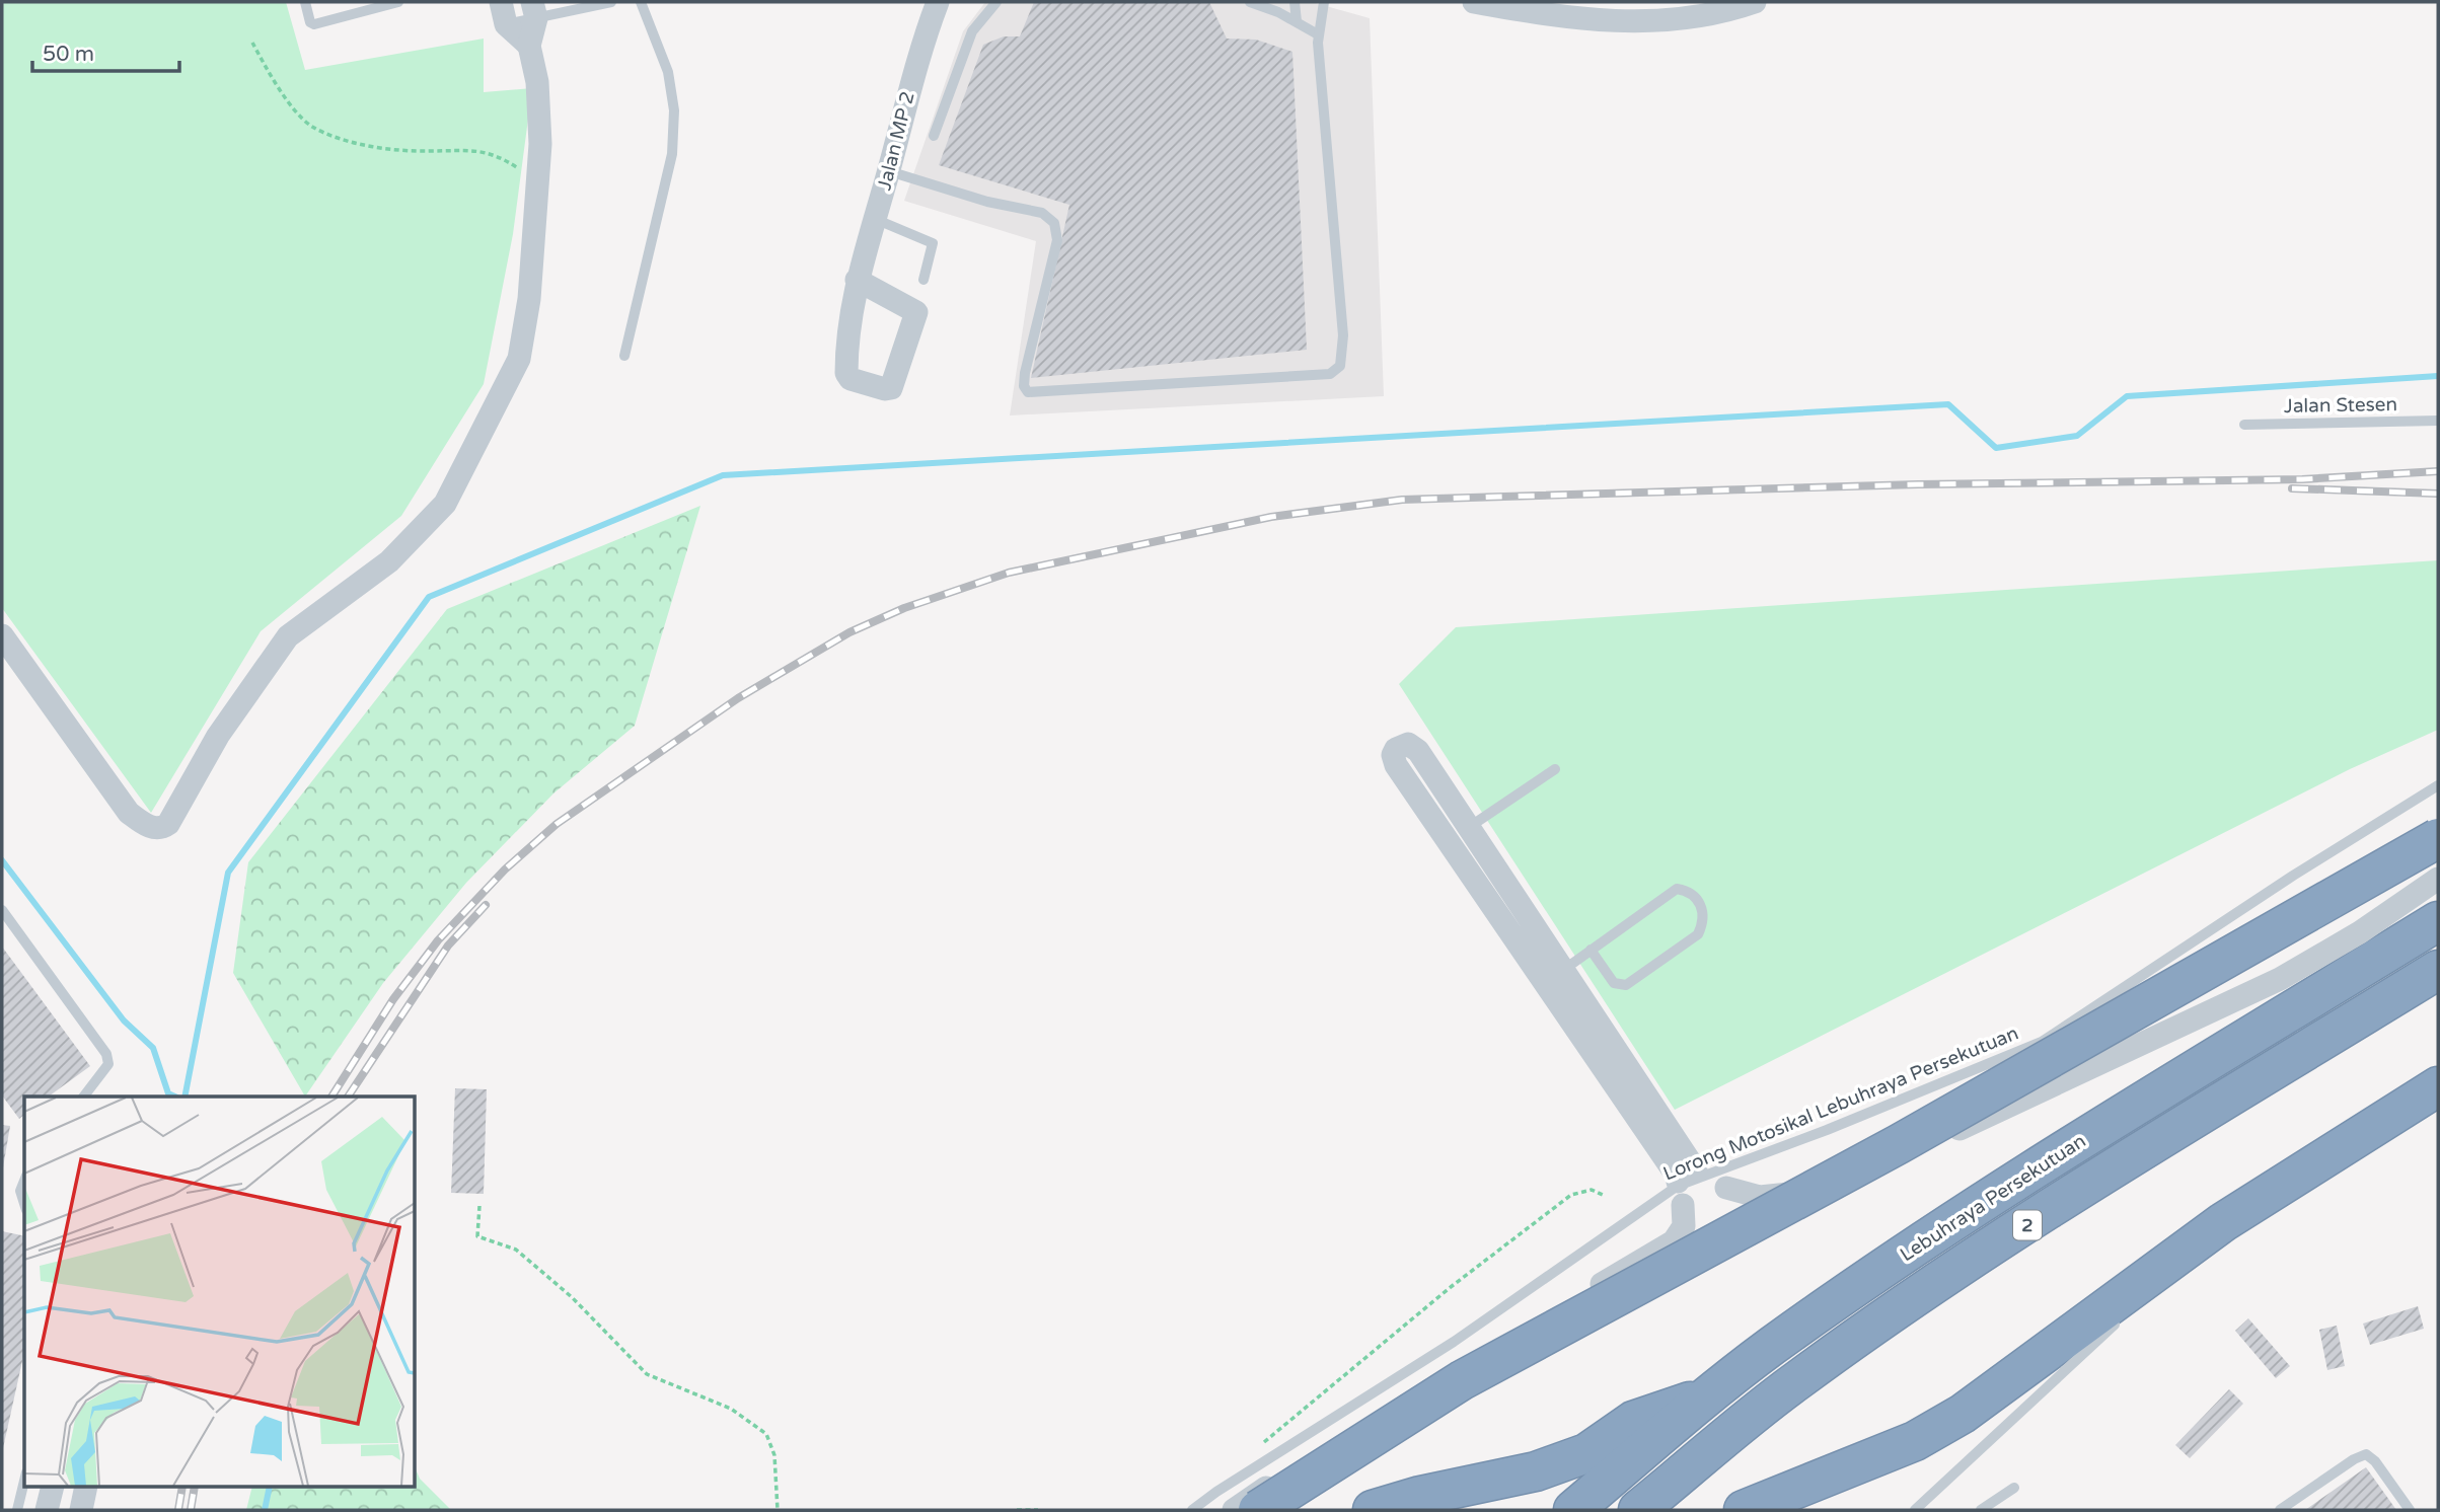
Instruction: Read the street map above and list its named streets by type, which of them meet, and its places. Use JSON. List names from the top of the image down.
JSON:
{
  "streets": {
    "highway": ["Lebuhraya Persekutuan", "2"],
    "street": ["Jalan MP 2"],
    "lane": ["Jalan Stesen", "Lorong Motosikal Lebuhraya Persekutuan"]
  },
  "scale_bar": "50 m"
}
